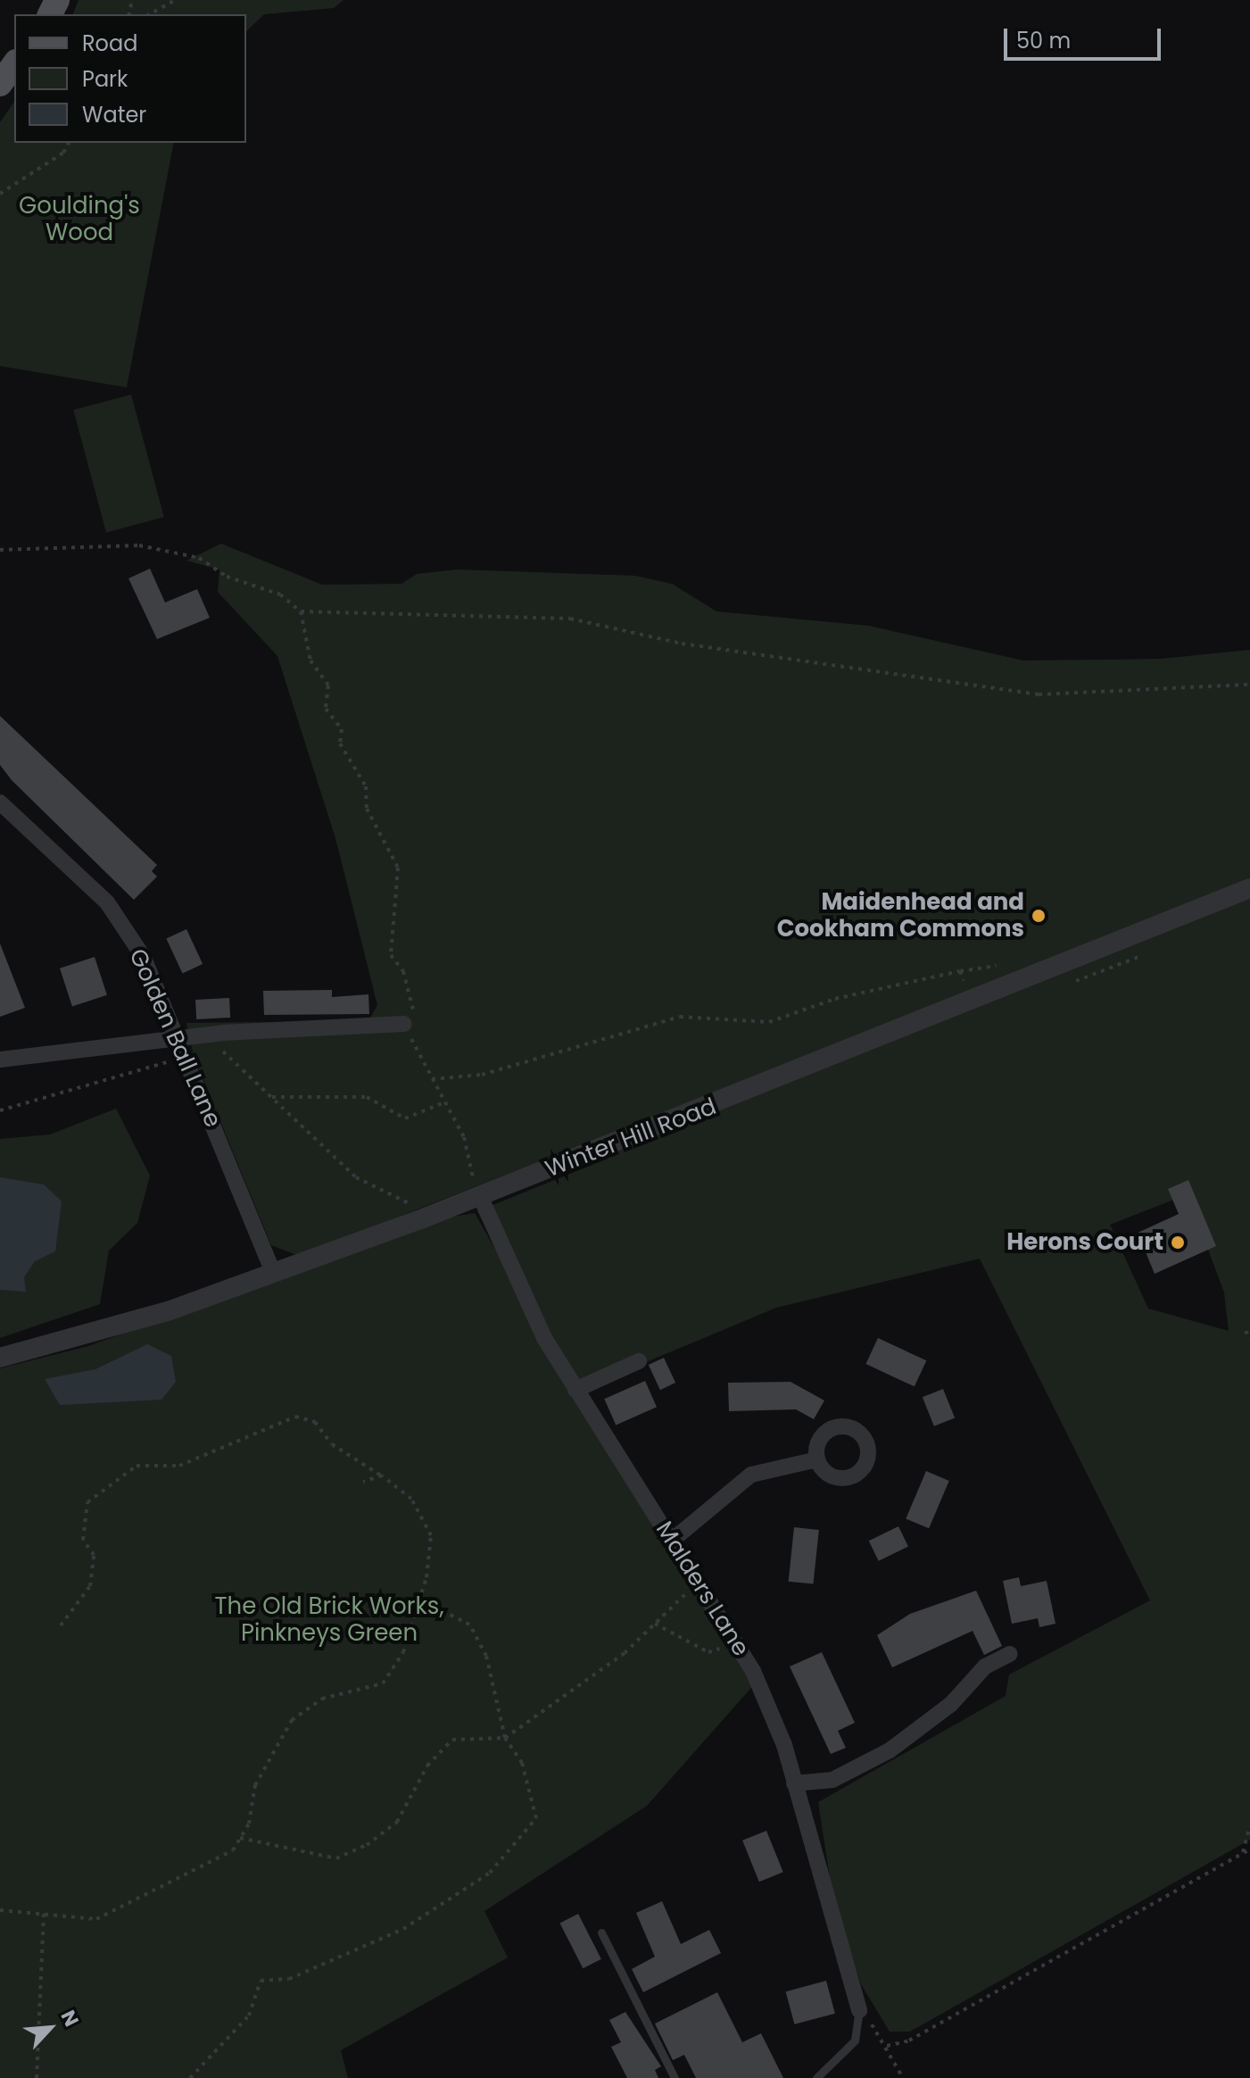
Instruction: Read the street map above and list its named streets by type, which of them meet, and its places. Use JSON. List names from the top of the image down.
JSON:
{
  "streets": {
    "street": ["Golden Ball Lane", "Winter Hill Road", "Malders Lane"]
  },
  "crossings": [
    ["Golden Ball Lane", "Winter Hill Road"],
    ["Winter Hill Road", "Malders Lane"]
  ],
  "parks": ["Goulding's Wood", "The Old Brick Works, Pinkneys Green"],
  "places": ["Maidenhead and Cookham Commons", "Herons Court"],
  "legend": ["Road", "Park", "Water"],
  "scale_bar": "50 m",
  "north": "top right"
}
